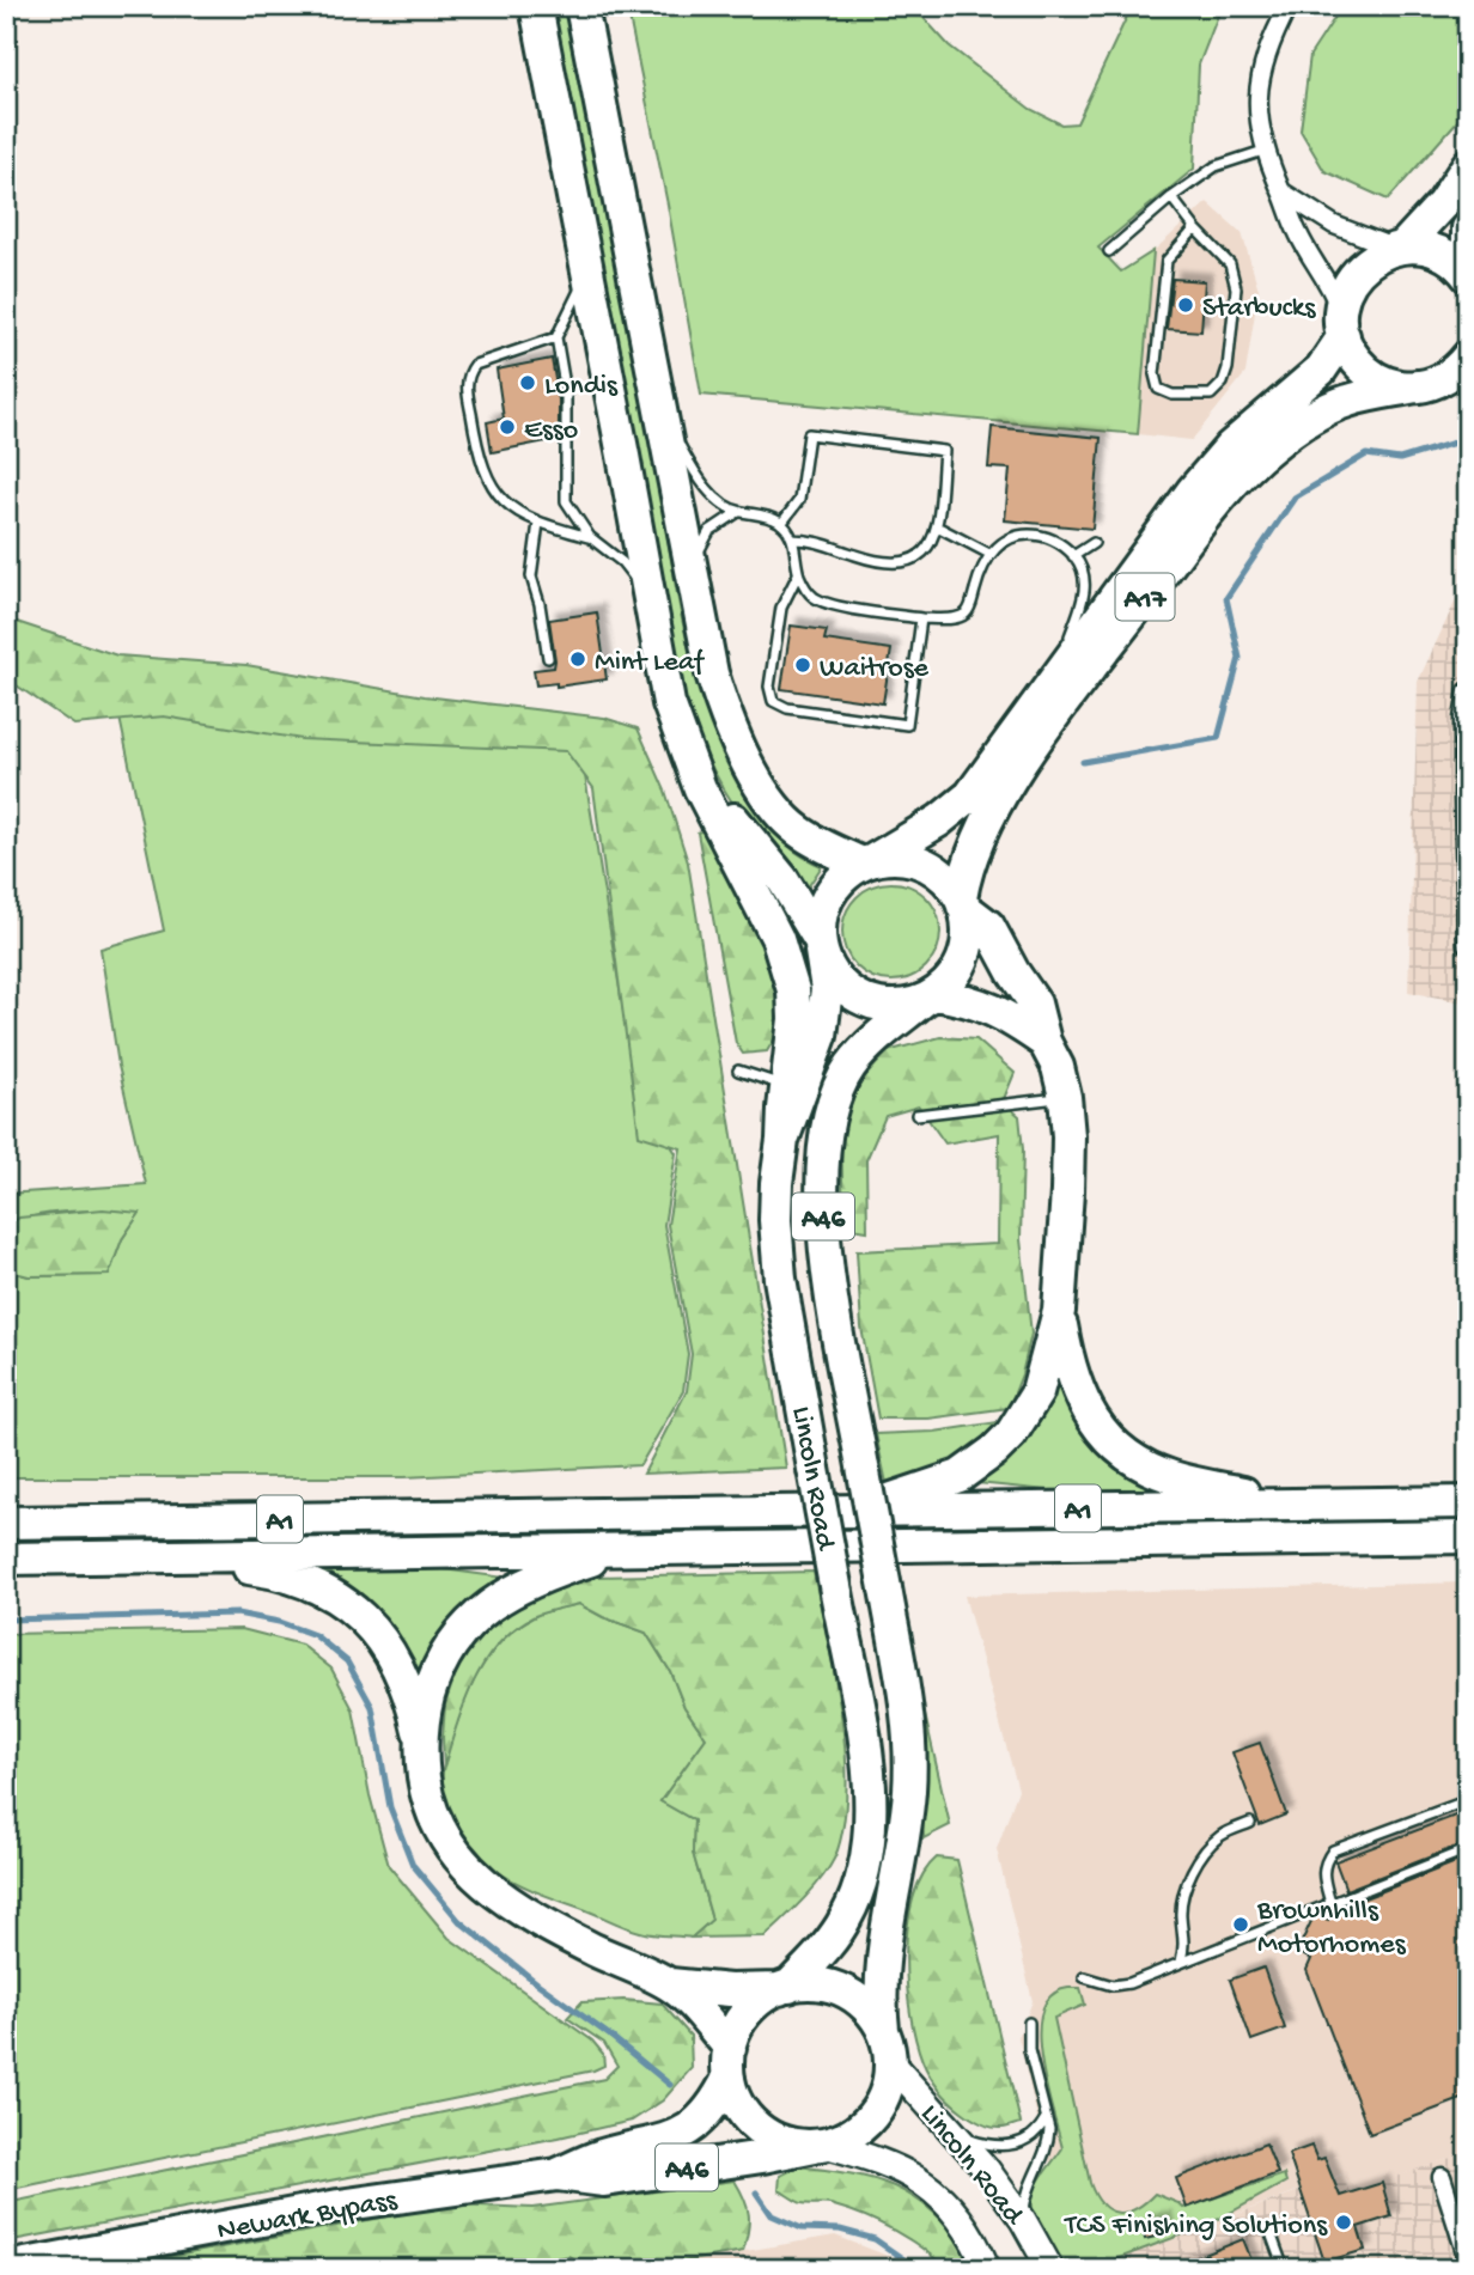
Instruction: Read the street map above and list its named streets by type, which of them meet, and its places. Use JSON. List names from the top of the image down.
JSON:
{
  "streets": {
    "highway": [
      "A17",
      "A46",
      "Lincoln Road",
      "A1",
      "Newark Bypass"
    ]
  },
  "crossings": [
    ["A17", "A46"],
    ["A17", "Lincoln Road"],
    ["A46", "Lincoln Road"],
    ["Lincoln Road", "Newark Bypass"]
  ],
  "places": [
    "Starbucks",
    "Londis",
    "Esso",
    "Mint Leaf",
    "Waitrose",
    "Brownhills Motorhomes",
    "TCS Finishing Solutions"
  ]
}
